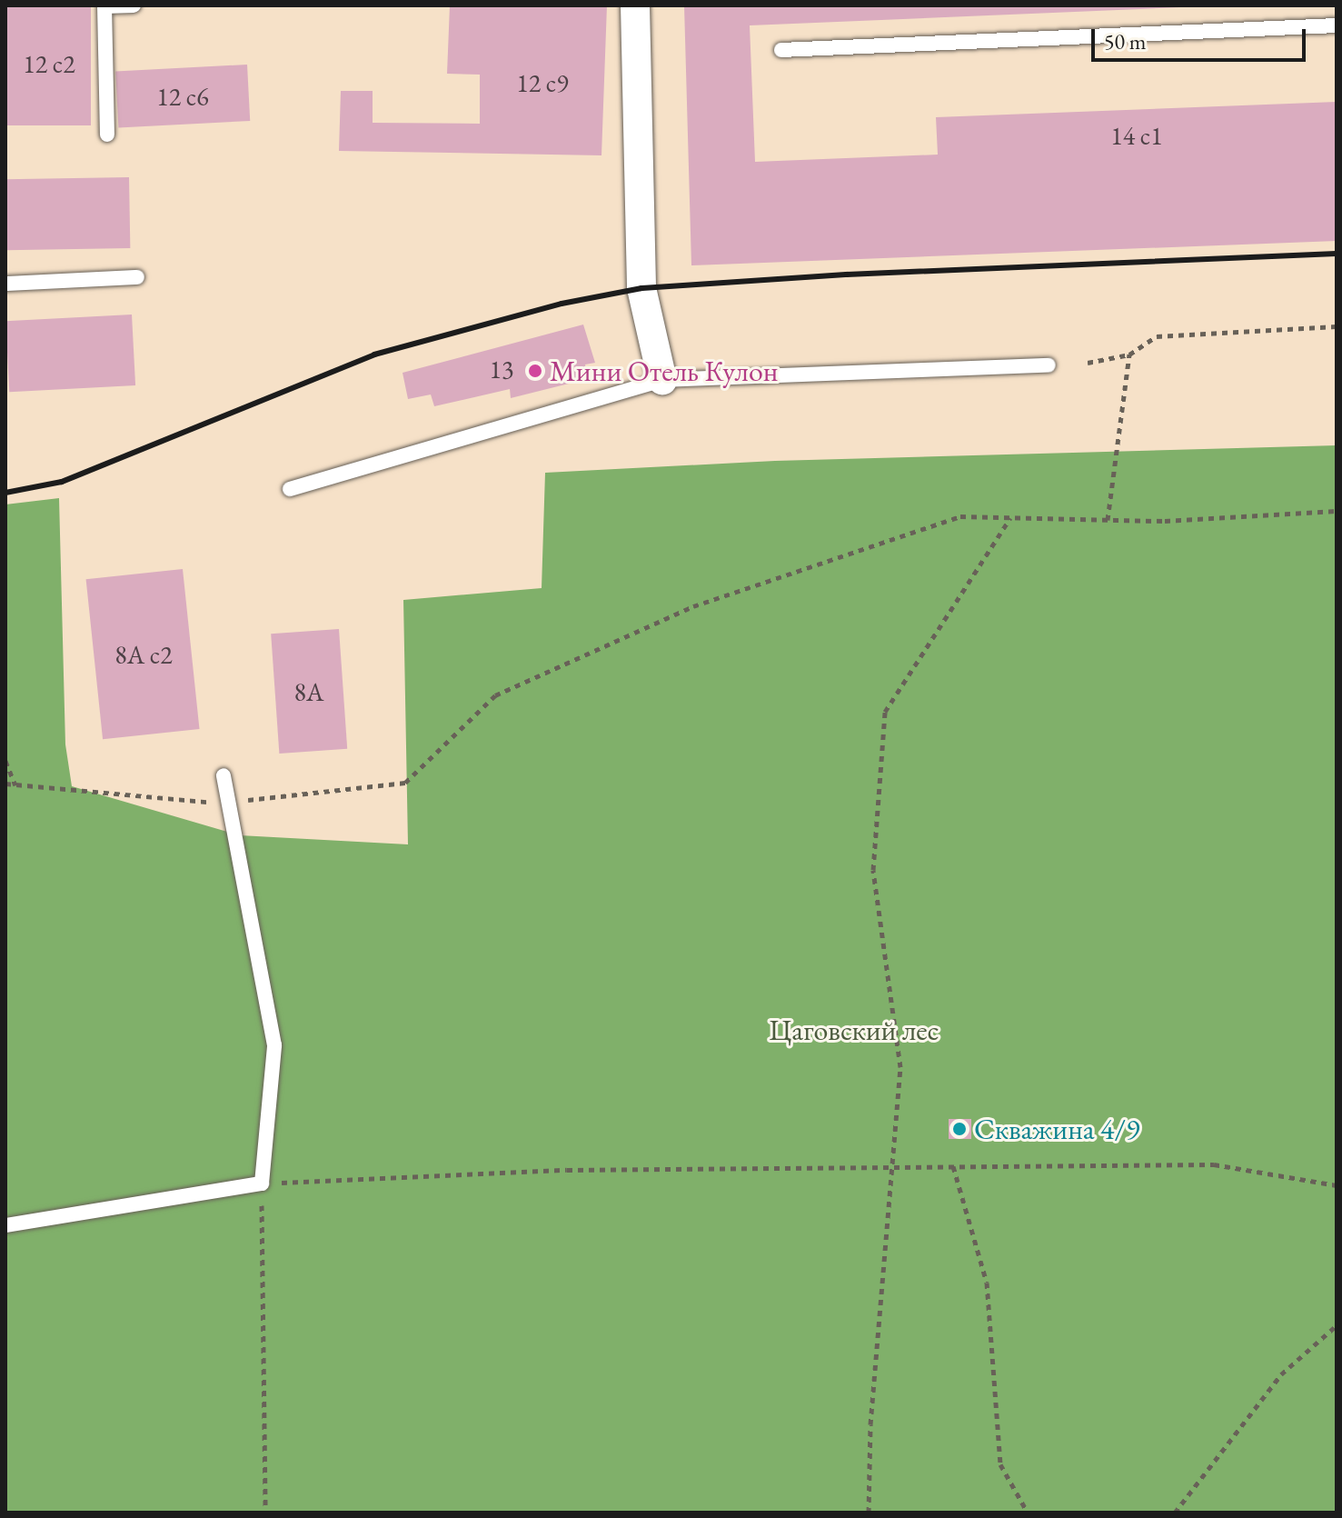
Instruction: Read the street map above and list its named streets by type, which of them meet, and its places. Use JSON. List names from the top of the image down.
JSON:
{
  "parks": ["Цаговский лес"],
  "places": ["Мини Отель Кулон", "Скважина 4/9"],
  "house_numbers": [
    "12 с2",
    "12 с9",
    "12 с6",
    "14 с1",
    "13",
    "8А с2",
    "8А"
  ],
  "scale_bar": "50 m"
}
